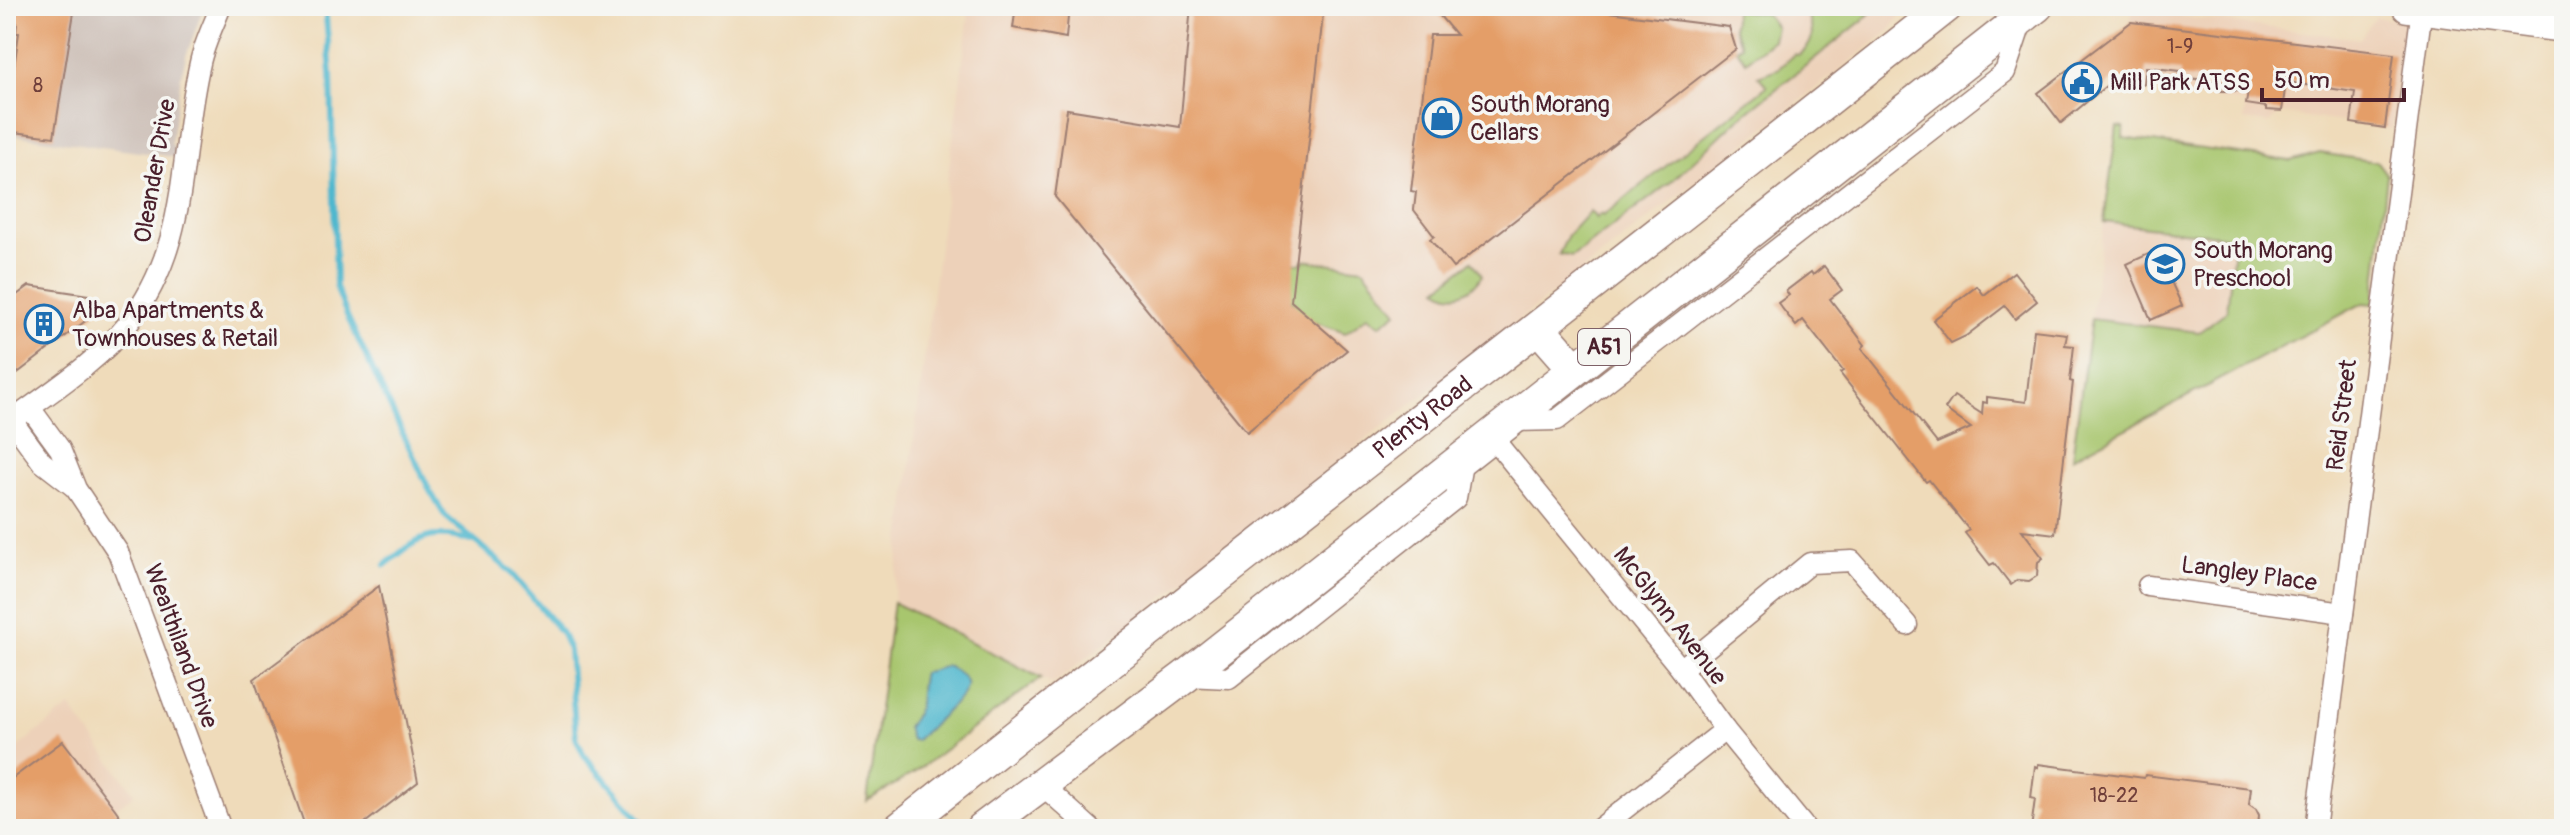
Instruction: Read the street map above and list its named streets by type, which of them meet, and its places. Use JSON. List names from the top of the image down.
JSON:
{
  "streets": {
    "main road": ["A51", "Plenty Road"],
    "street": [
      "Oleander Drive",
      "Reid Street",
      "Langley Place",
      "McGlynn Avenue",
      "Wealthiland Drive"
    ]
  },
  "crossings": [
    ["Oleander Drive", "Wealthiland Drive"],
    ["A51", "McGlynn Avenue"],
    ["Reid Street", "Langley Place"]
  ],
  "places": {
    "public building": ["Mill Park ATSS"],
    "shop": ["South Morang Cellars"],
    "school or university": ["South Morang Preschool"],
    "building": ["Alba Apartments & Townhouses & Retail"]
  },
  "house_numbers": ["1-9", "8", "18-22"],
  "scale_bar": "50 m"
}
